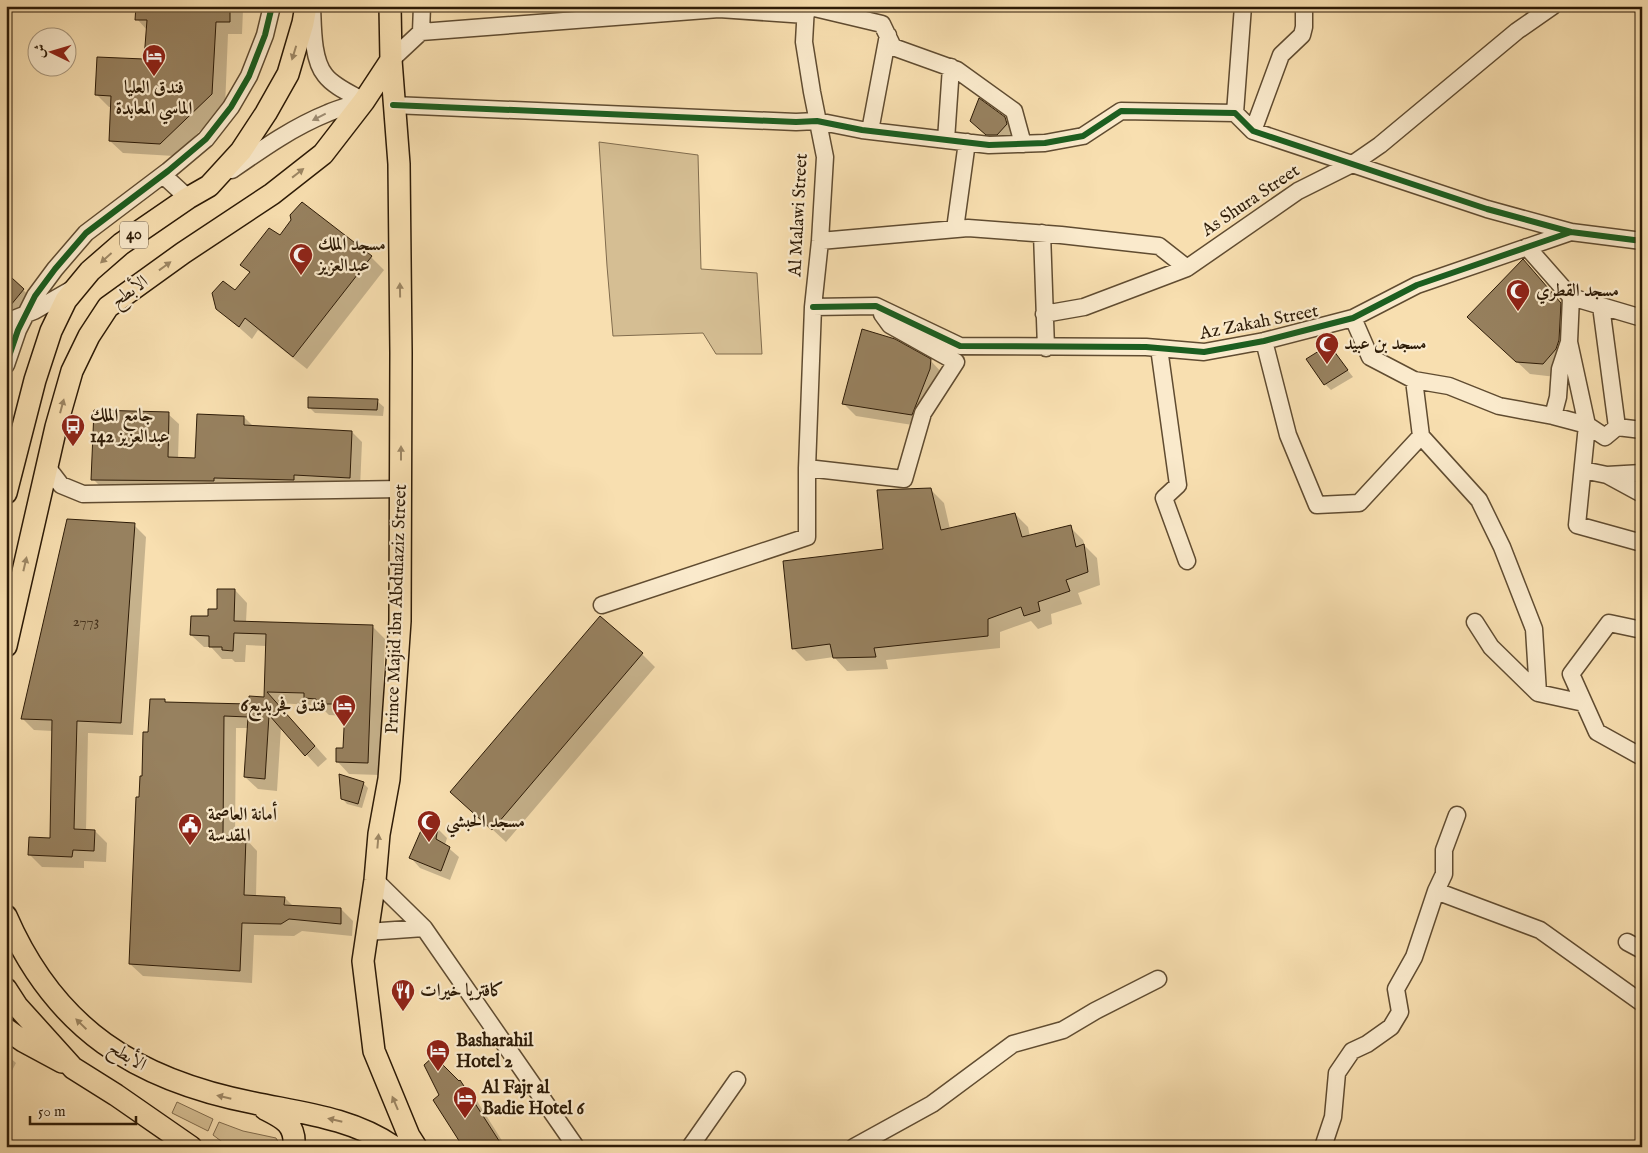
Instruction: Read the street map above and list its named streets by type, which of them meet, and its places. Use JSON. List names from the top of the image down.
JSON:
{
  "streets": {
    "main road": ["40", "الأبطح", "Prince Majid ibn Abdulaziz Street"],
    "street": ["As Shura Street", "Al Malawi Street", "Az Zakah Street"]
  },
  "crossings": [
    ["Al Malawi Street", "Az Zakah Street"],
    ["الأبطح", "Prince Majid ibn Abdulaziz Street"]
  ],
  "one_way": ["Prince Majid ibn Abdulaziz Street"],
  "places": {
    "hotel": [
      "فندق العليا الماسي المعابدة",
      "فندق فجربديع6",
      "Basharahil Hotel 2",
      "Al Fajr al Badie Hotel 6"
    ],
    "mosque": [
      "مسجد الملك عبدالعزيز",
      "مسجد القطري",
      "مسجد بن عبيد",
      "مسجد الحبشي"
    ],
    "bus stop": ["جامع الملك عبدالعزيز 142"],
    "public building": ["أمانة العاصمة المقدسة"],
    "restaurant": ["كافتريا خيرات"]
  },
  "house_numbers": ["2773"],
  "scale_bar": "50 m",
  "north": "left"
}
